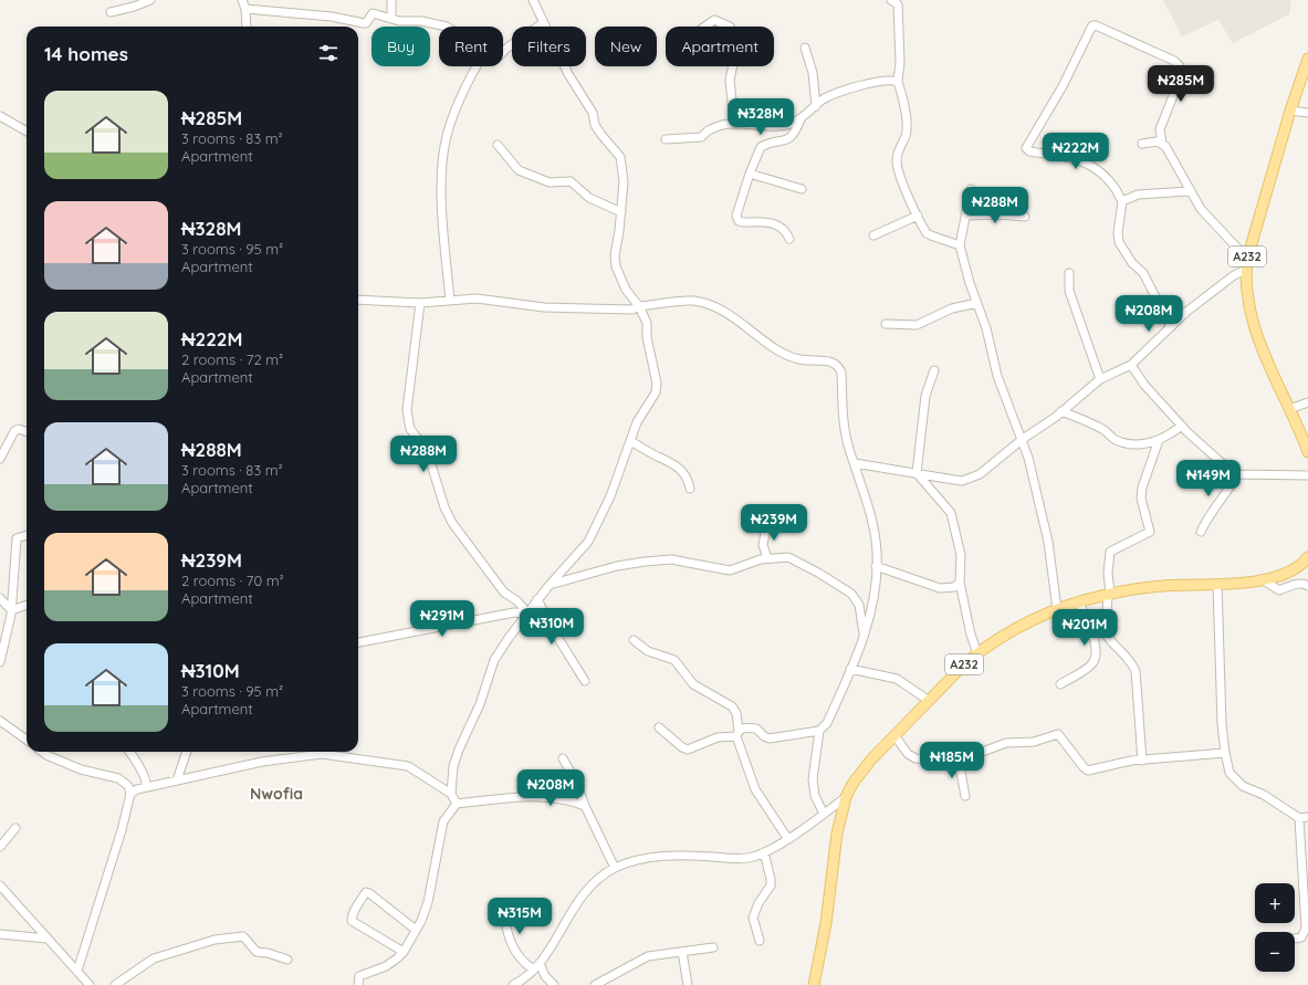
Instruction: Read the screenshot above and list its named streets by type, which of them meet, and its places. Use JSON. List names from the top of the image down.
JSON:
{
  "streets": {
    "main road": ["A232"]
  },
  "districts": ["Nwofia"],
  "page": {
    "chip": [
      "Buy",
      "Rent",
      "Filters",
      "New",
      "Apartment"
    ],
    "heading": "14 homes",
    "price": [
      "₦285M",
      "₦328M",
      "₦222M",
      "₦288M",
      "₦208M",
      "₦288M",
      "₦149M",
      "₦239M",
      "₦291M",
      "₦310M",
      "₦201M",
      "₦185M",
      "₦208M",
      "₦315M"
    ],
    "list": [
      {
        "name": "₦285M",
        "note": "3 rooms · 83 m² · Apartment"
      },
      {
        "name": "₦328M",
        "note": "3 rooms · 95 m² · Apartment"
      },
      {
        "name": "₦222M",
        "note": "2 rooms · 72 m² · Apartment"
      },
      {
        "name": "₦288M",
        "note": "3 rooms · 83 m² · Apartment"
      },
      {
        "name": "₦239M",
        "note": "2 rooms · 70 m² · Apartment"
      },
      {
        "name": "₦310M",
        "note": "3 rooms · 95 m² · Apartment"
      }
    ],
    "map_buttons": ["+", "−"]
  }
}
